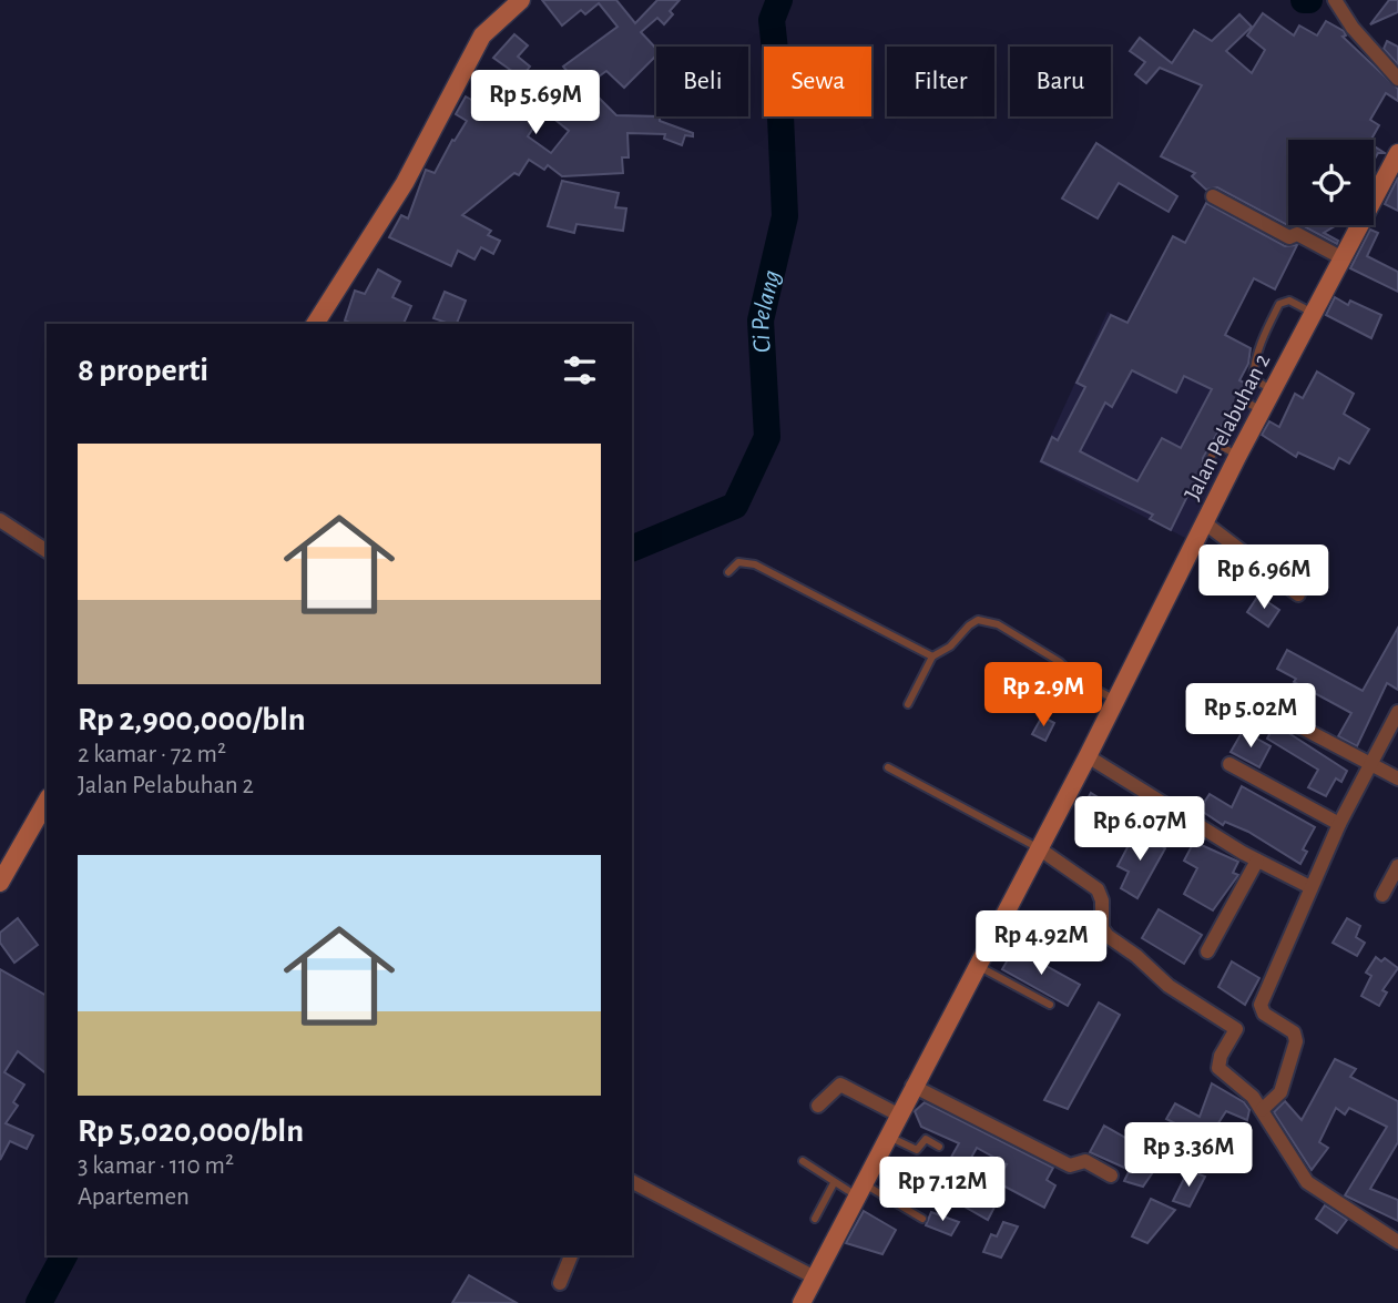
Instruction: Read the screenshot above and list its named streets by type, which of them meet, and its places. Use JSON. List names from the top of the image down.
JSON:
{
  "streets": {
    "main road": ["Jalan Pelabuhan 2"]
  },
  "water": ["Ci Pelang"],
  "page": {
    "chip": [
      "Beli",
      "Sewa",
      "Filter",
      "Baru"
    ],
    "price": [
      "Rp 5.69M",
      "Rp 6.96M",
      "Rp 2.9M",
      "Rp 5.02M",
      "Rp 6.07M",
      "Rp 4.92M",
      "Rp 3.36M",
      "Rp 7.12M"
    ],
    "heading": "8 properti",
    "list": [
      {
        "name": "Rp 2,900,000/bln",
        "note": "2 kamar · 72 m² · Jalan Pelabuhan 2"
      },
      {
        "name": "Rp 5,020,000/bln",
        "note": "3 kamar · 110 m² · Apartemen"
      }
    ]
  }
}
